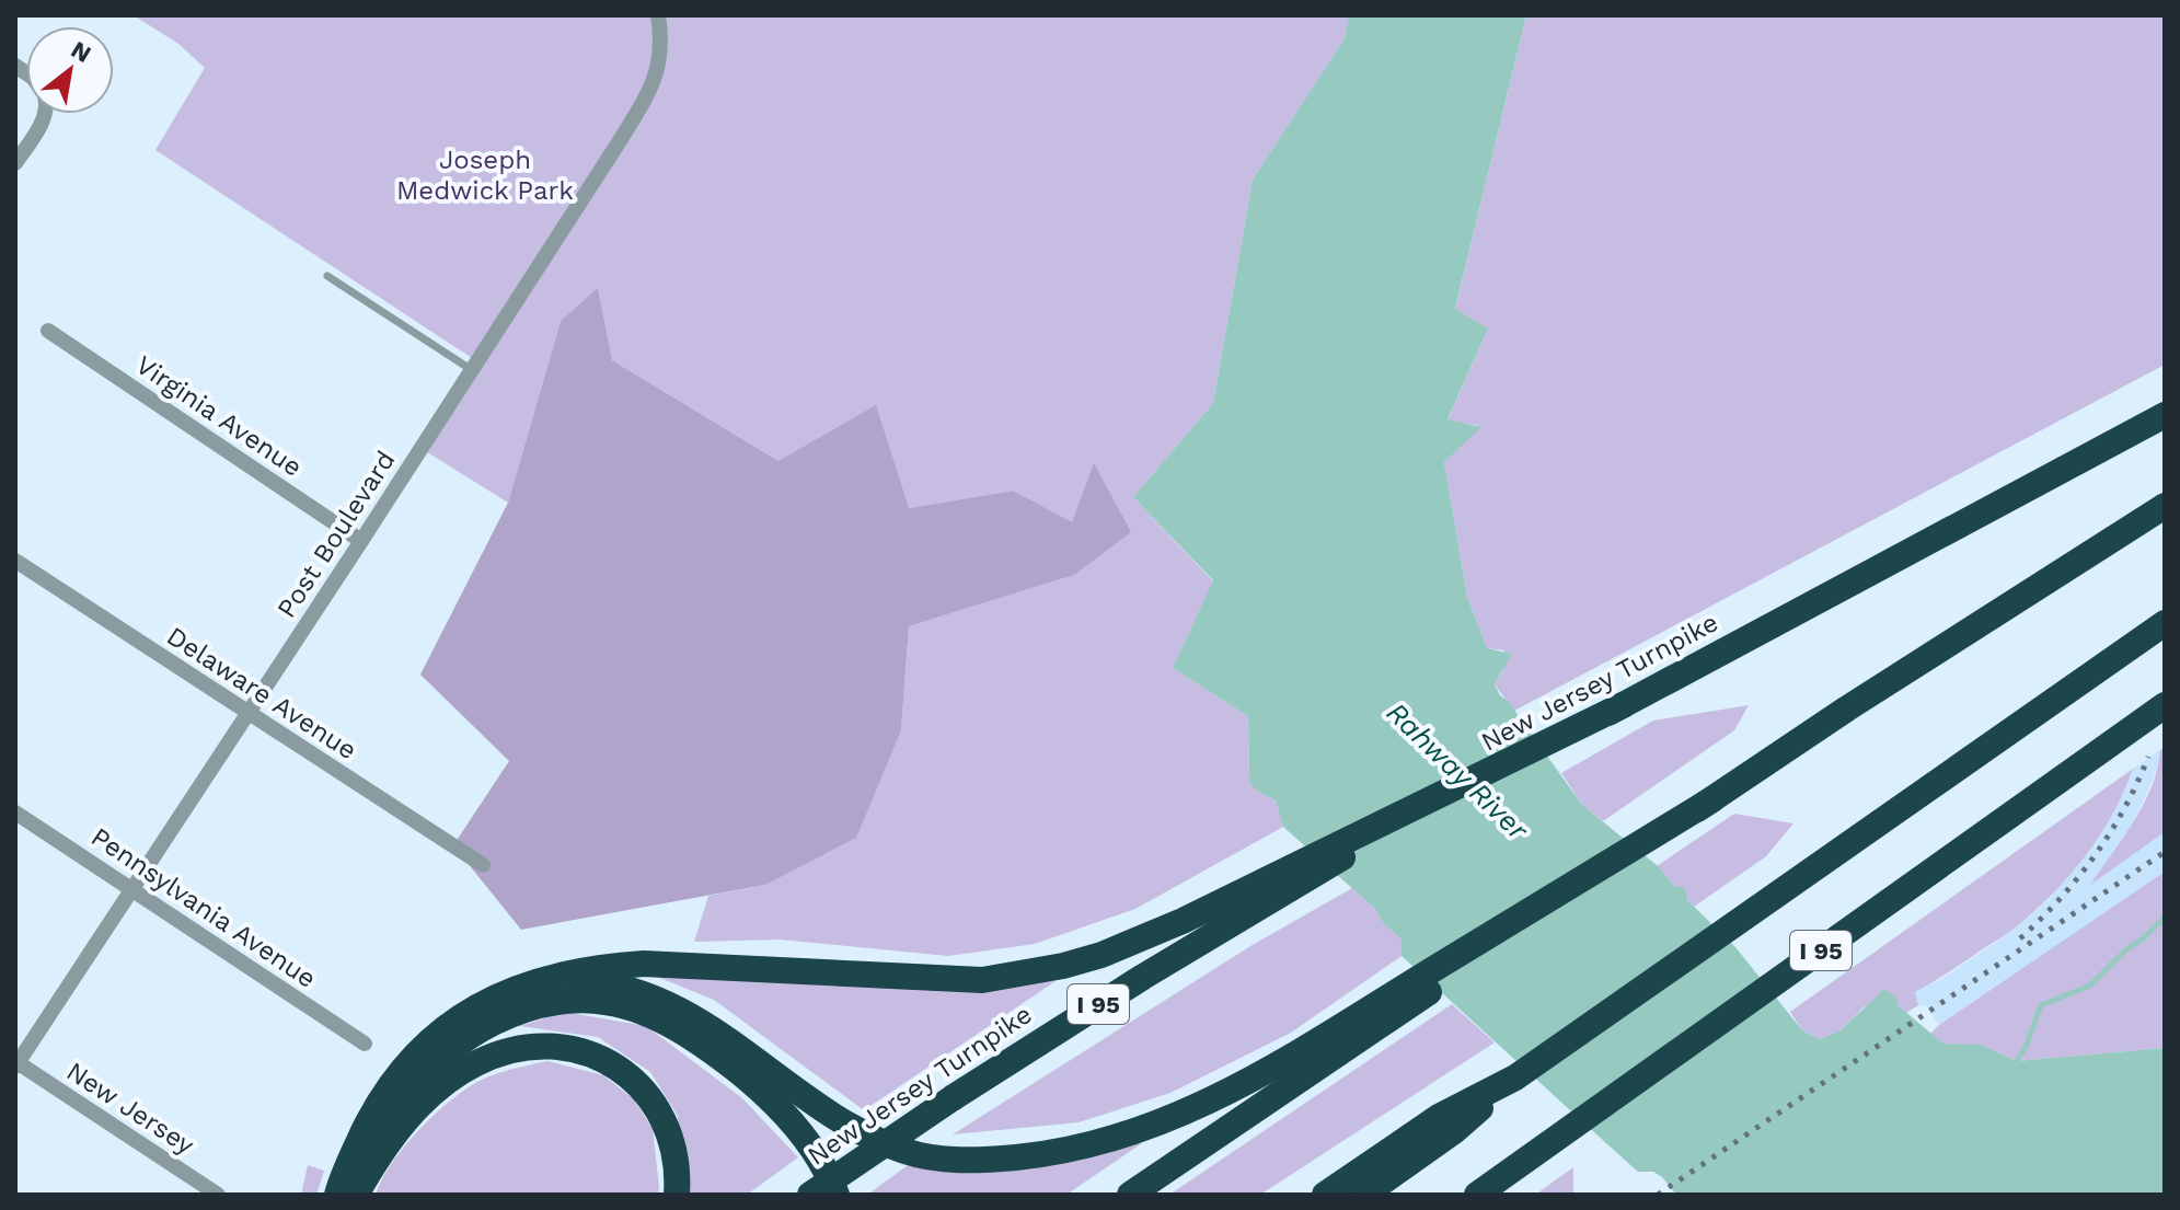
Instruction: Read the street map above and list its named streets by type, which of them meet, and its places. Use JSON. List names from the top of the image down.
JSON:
{
  "streets": {
    "highway": ["New Jersey Turnpike", "I 95"],
    "street": [
      "Virginia Avenue",
      "Post Boulevard",
      "Delaware Avenue",
      "Pennsylvania Avenue",
      "New Jersey"
    ]
  },
  "crossings": [
    ["Virginia Avenue", "Post Boulevard"],
    ["Post Boulevard", "Delaware Avenue"],
    ["Post Boulevard", "Pennsylvania Avenue"],
    ["Post Boulevard", "New Jersey"]
  ],
  "water": ["Rahway River"],
  "parks": ["Joseph Medwick Park"],
  "north": "top right"
}
